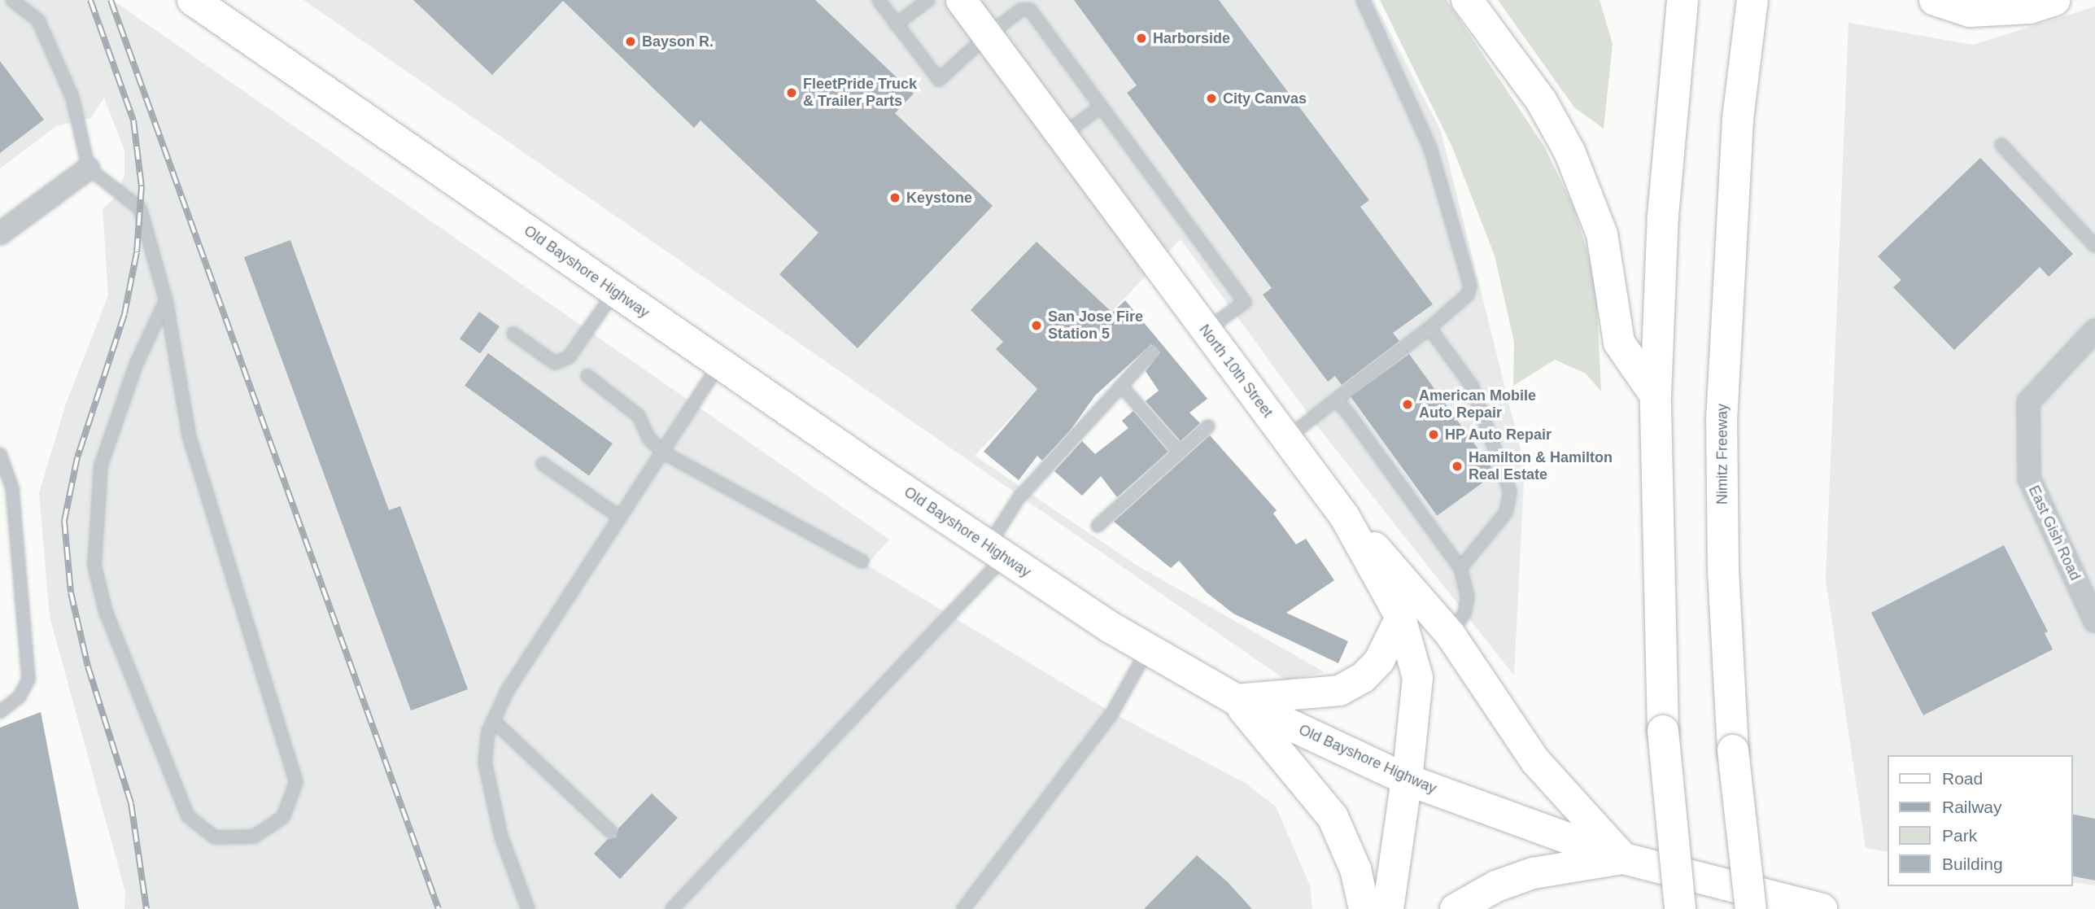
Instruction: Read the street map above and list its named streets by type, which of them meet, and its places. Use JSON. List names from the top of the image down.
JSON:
{
  "streets": {
    "main road": ["Old Bayshore Highway", "North 10th Street", "Nimitz Freeway"],
    "street": ["East Gish Road"]
  },
  "crossings": [
    ["Old Bayshore Highway", "North 10th Street"]
  ],
  "places": [
    "Harborside",
    "Bayson R.",
    "FleetPride Truck & Trailer Parts",
    "City Canvas",
    "Keystone",
    "San Jose Fire Station 5",
    "American Mobile Auto Repair",
    "HP Auto Repair",
    "Hamilton & Hamilton Real Estate"
  ],
  "legend": [
    "Road",
    "Railway",
    "Park",
    "Building"
  ]
}
